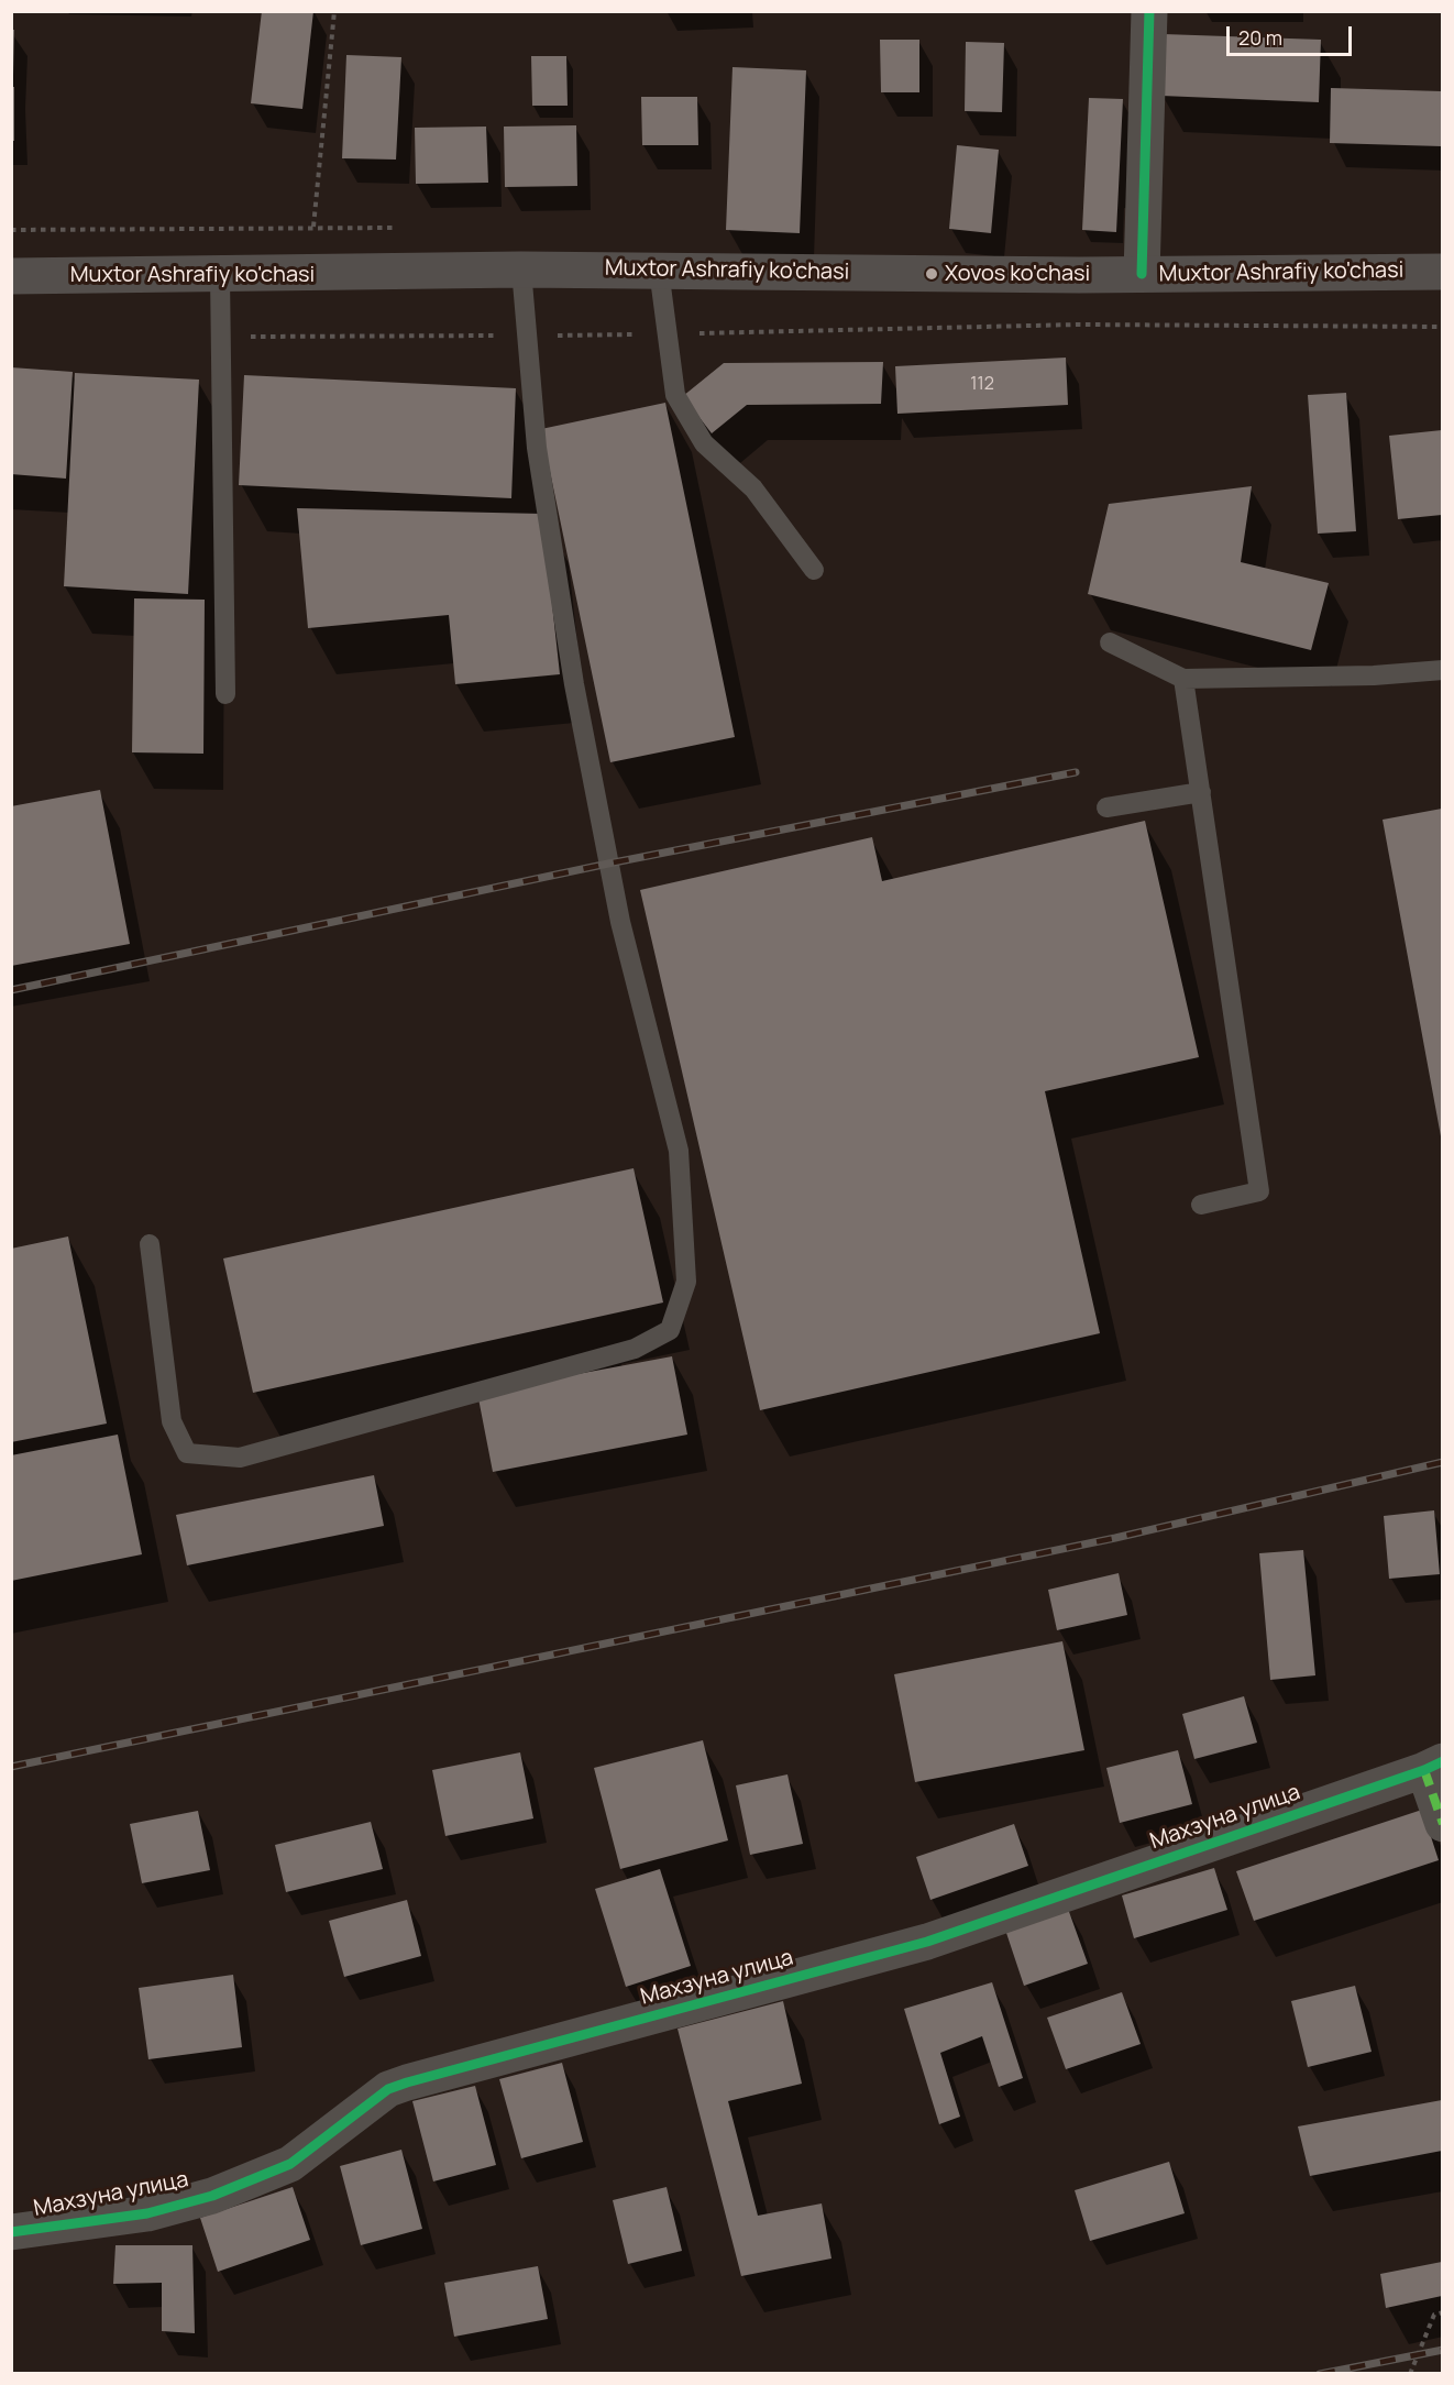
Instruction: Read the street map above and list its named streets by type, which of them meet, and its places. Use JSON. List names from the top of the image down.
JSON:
{
  "streets": {
    "main road": ["Muxtor Ashrafiy ko'chasi"],
    "street": ["Махзуна улица"]
  },
  "places": ["Xovos ko'chasi"],
  "house_numbers": ["112"],
  "scale_bar": "20 m"
}
